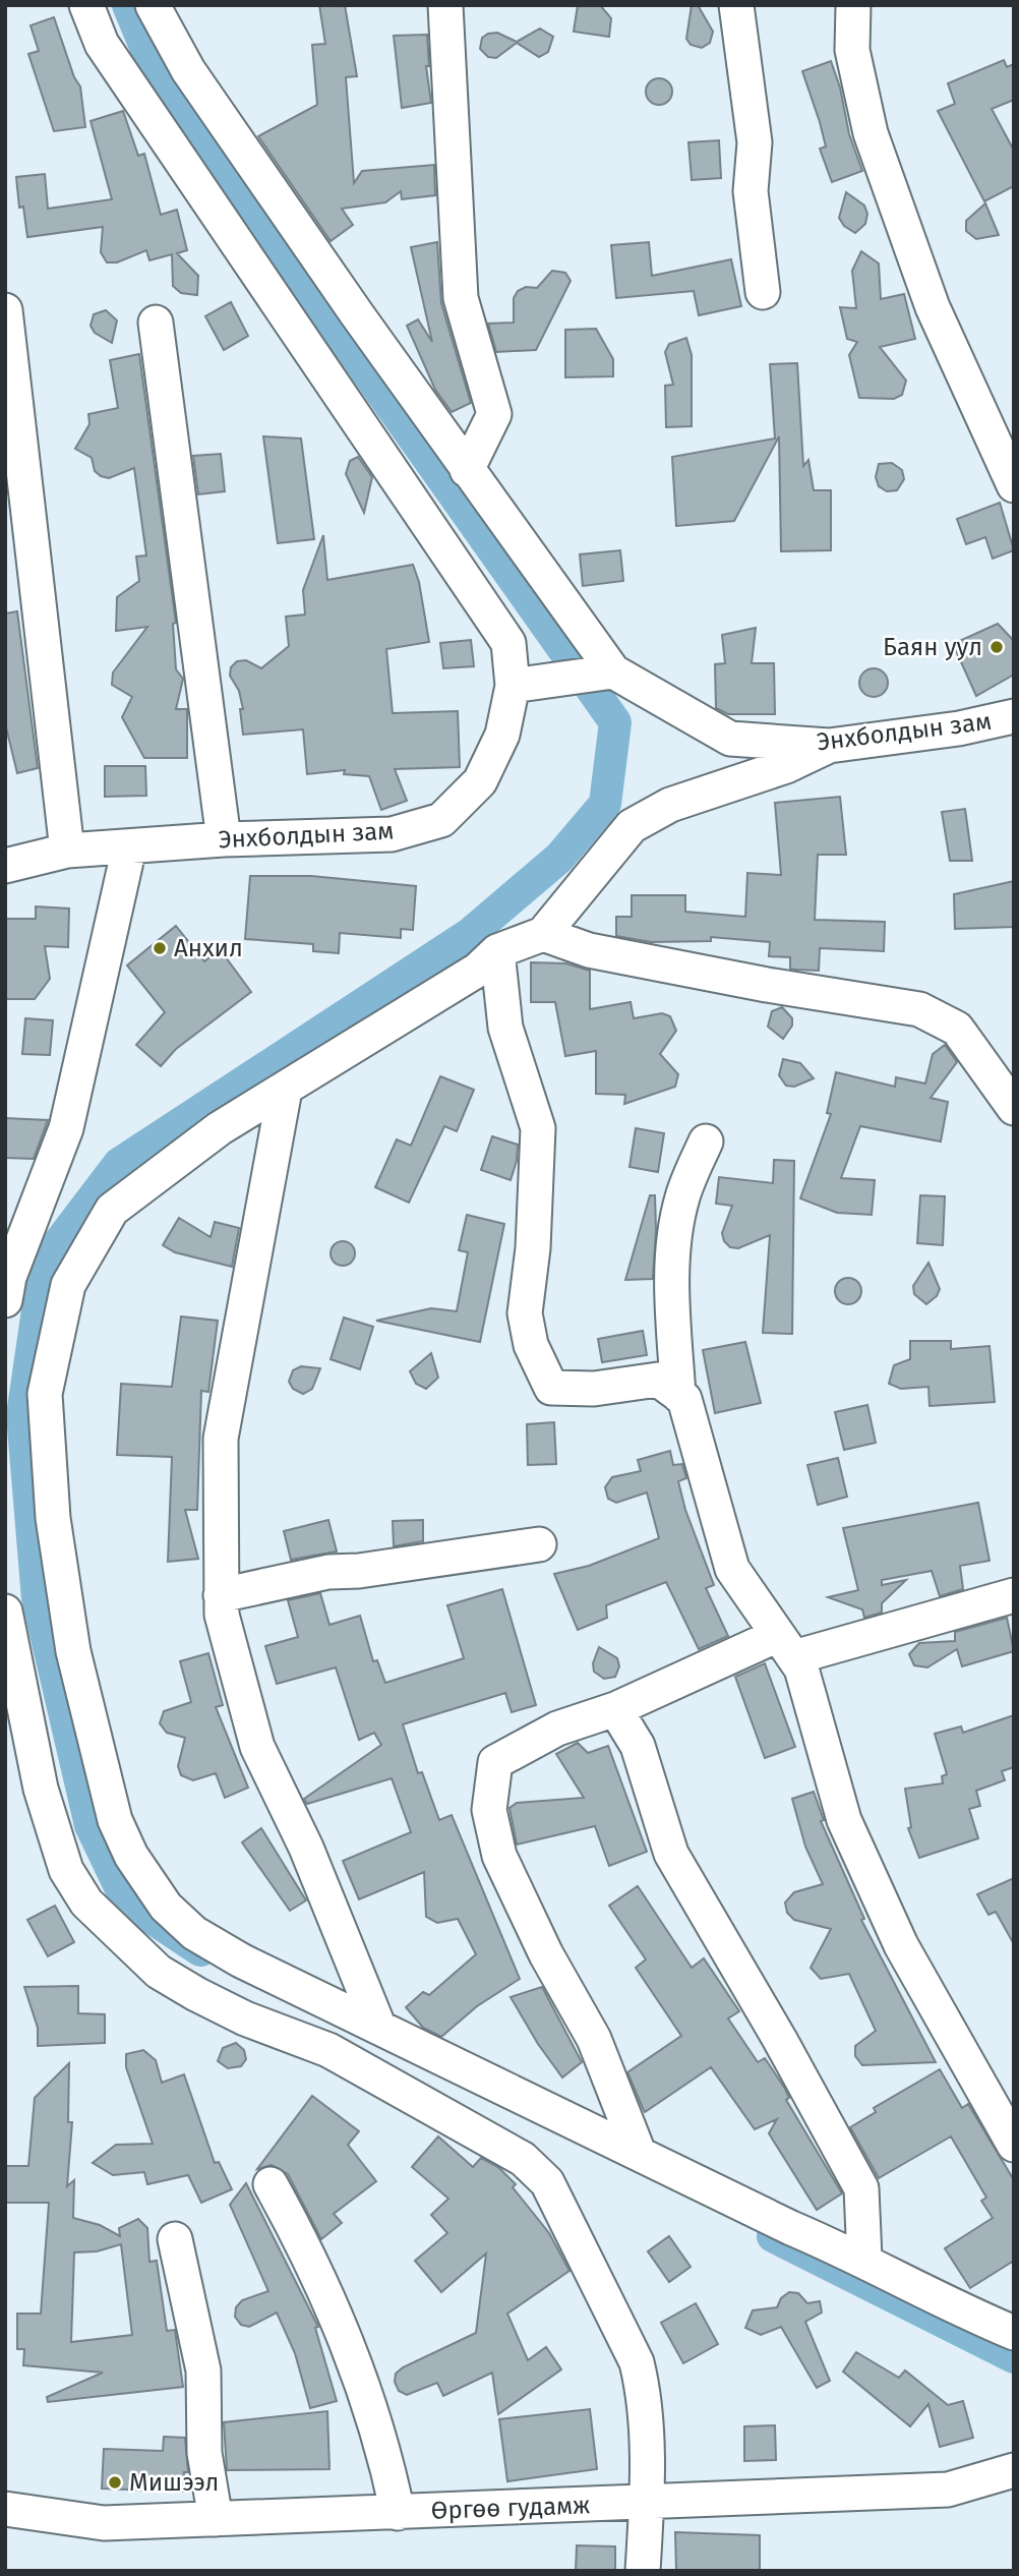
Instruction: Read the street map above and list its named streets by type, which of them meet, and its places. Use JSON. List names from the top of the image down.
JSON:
{
  "streets": {
    "street": ["Энхболдын зам", "Өргөө гудамж"]
  },
  "places": ["Баян уул", "Анхил", "Мишээл"]
}
